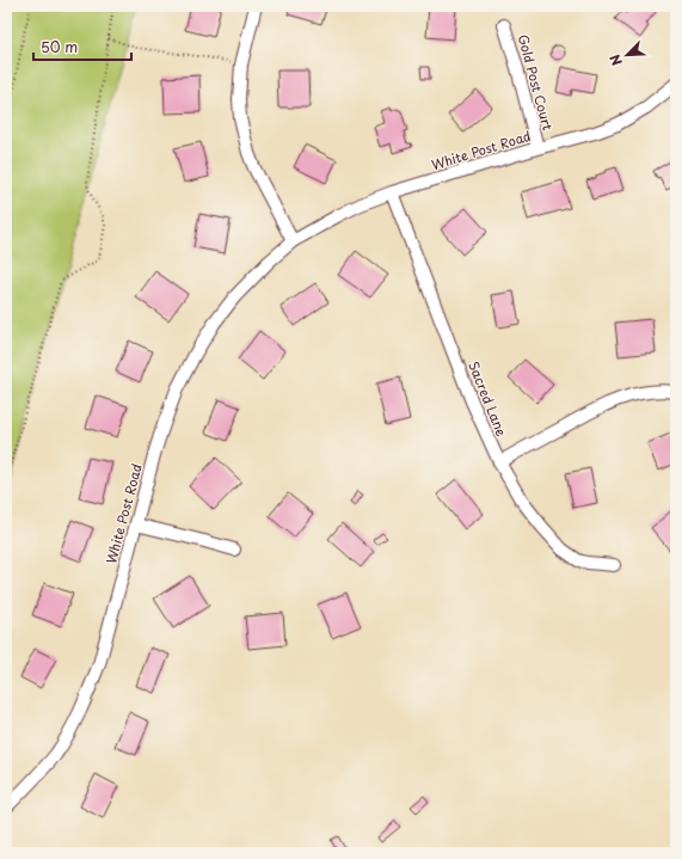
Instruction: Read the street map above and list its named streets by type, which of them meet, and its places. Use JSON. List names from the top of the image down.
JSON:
{
  "streets": {
    "street": ["Gold Post Court", "White Post Road", "Sacred Lane"]
  },
  "crossings": [
    ["Gold Post Court", "White Post Road"],
    ["White Post Road", "Sacred Lane"]
  ],
  "scale_bar": "50 m",
  "north": "bottom left"
}
